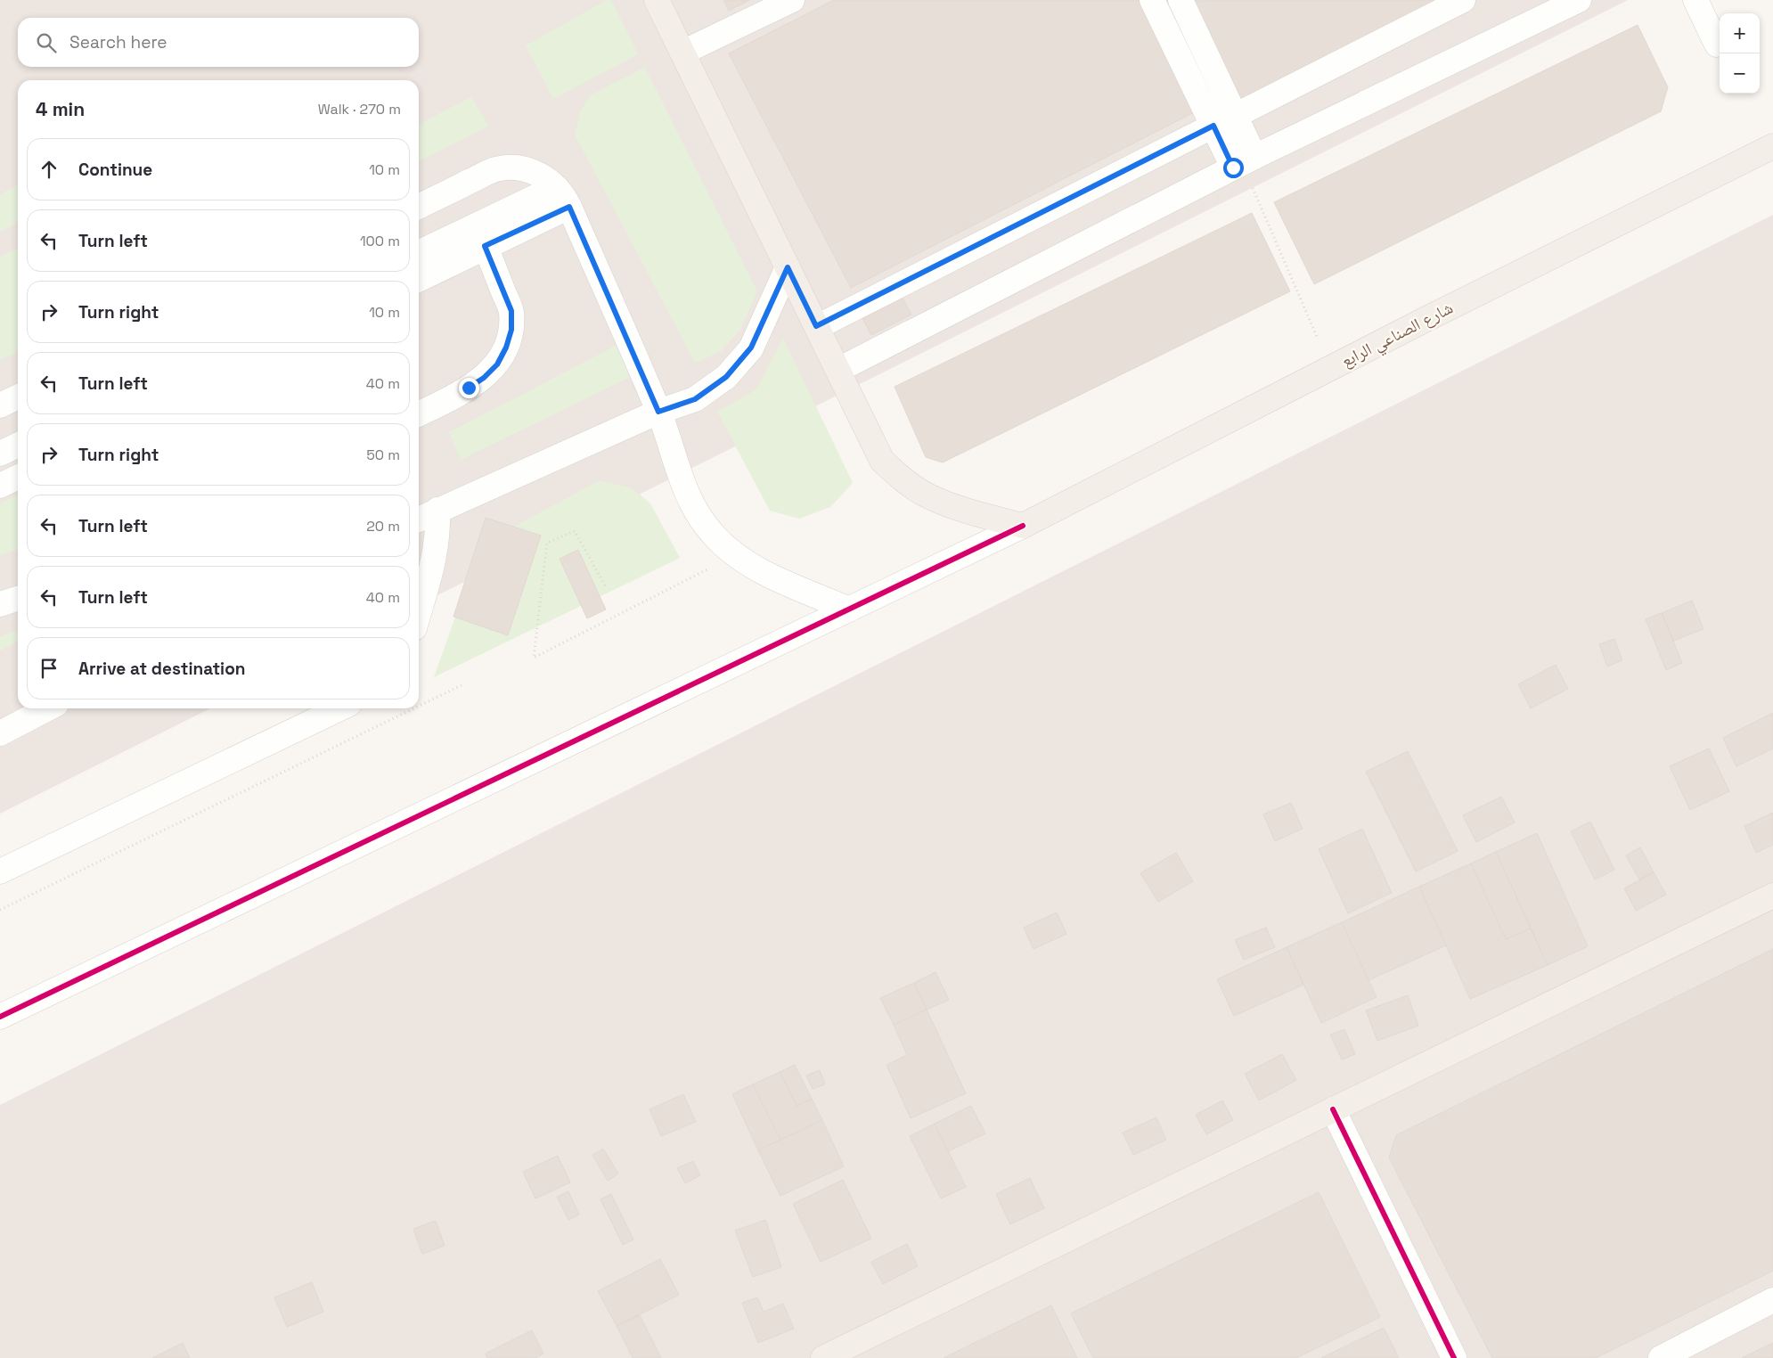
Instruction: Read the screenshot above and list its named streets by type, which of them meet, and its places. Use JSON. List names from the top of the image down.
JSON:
{
  "streets": {
    "main road": ["شارع الصناعي الرابع"]
  },
  "page": {
    "map_buttons": ["+", "−"],
    "search": "Search here",
    "heading": ["4 min", "Walk · 270 m"],
    "list": [
      ["Continue", "10 m"],
      ["Turn left", "100 m"],
      ["Turn right", "10 m"],
      ["Turn left", "40 m"],
      ["Turn right", "50 m"],
      ["Turn left", "20 m"],
      ["Turn left", "40 m"],
      "Arrive at destination"
    ]
  }
}
